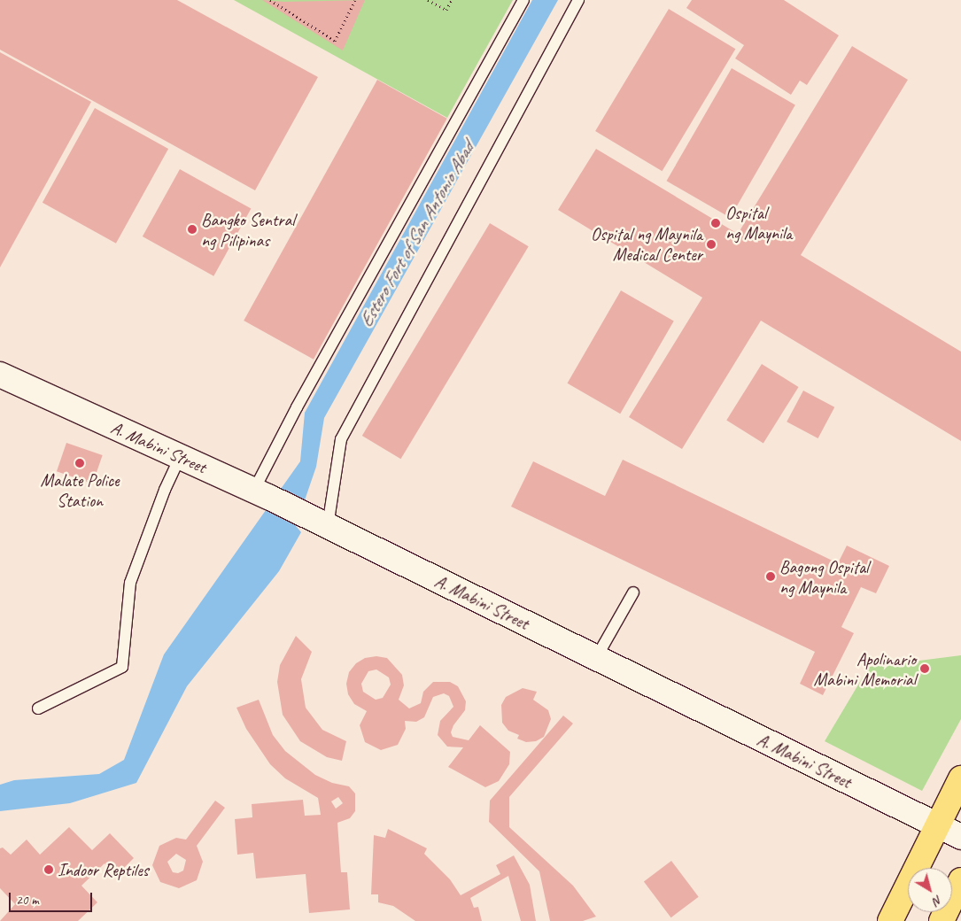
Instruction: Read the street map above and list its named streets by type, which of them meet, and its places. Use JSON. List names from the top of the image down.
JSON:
{
  "streets": {
    "main road": ["A. Mabini Street"]
  },
  "water": ["Estero Fort of San Antonio Abad"],
  "places": [
    "Ospital ng Maynila",
    "Bangko Sentral ng Pilipinas",
    "Ospital ng Maynila Medical Center",
    "Malate Police Station",
    "Bagong Ospital ng Maynila",
    "Apolinario Mabini Memorial",
    "Indoor Reptiles"
  ],
  "scale_bar": "20 m",
  "north": "bottom right"
}
